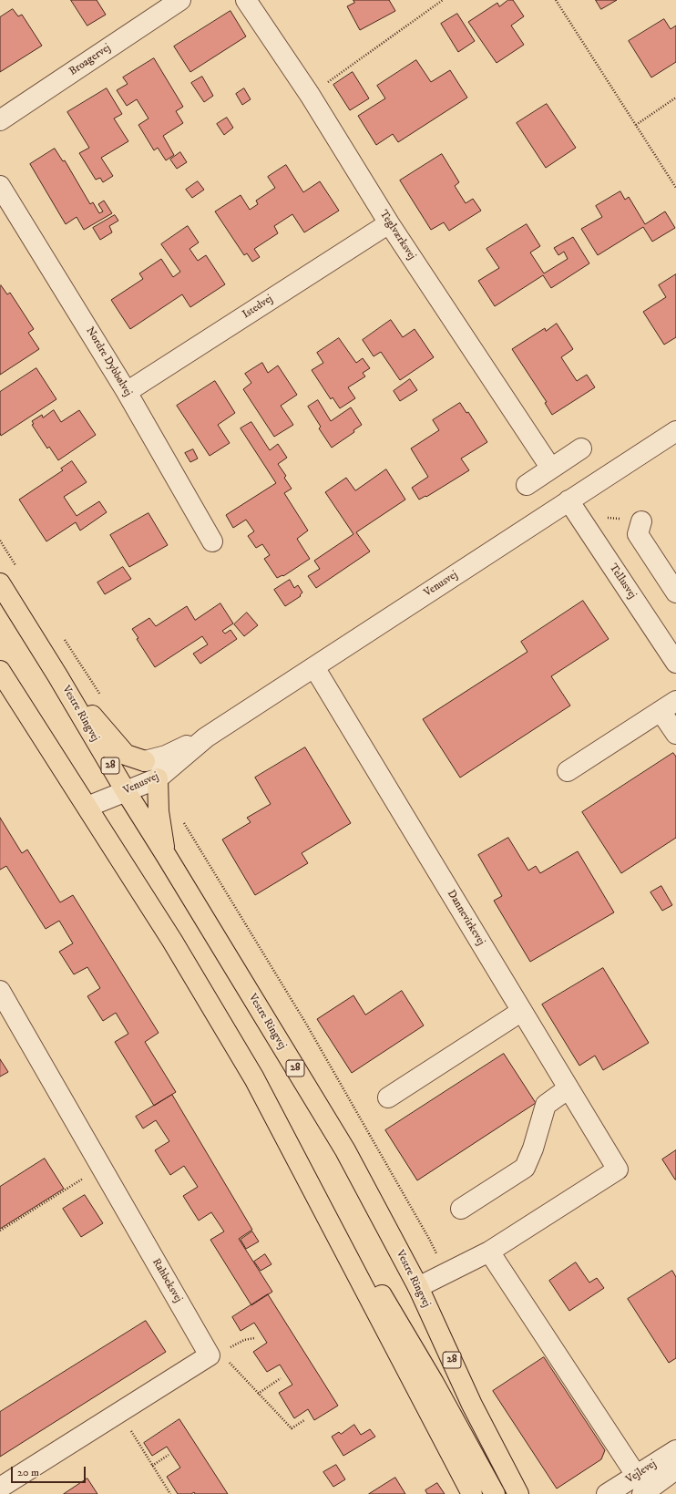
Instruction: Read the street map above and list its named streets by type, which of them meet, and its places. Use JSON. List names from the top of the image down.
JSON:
{
  "streets": {
    "main road": ["Vestre Ringvej", "28"],
    "street": [
      "Broagervej",
      "Teglværksvej",
      "Istedvej",
      "Nordre Dybbølvej",
      "Tellusvej",
      "Venusvej",
      "Dannevirkevej",
      "Rahbeksvej",
      "Vejlevej"
    ]
  },
  "crossings": [
    ["Teglværksvej", "Istedvej"],
    ["Istedvej", "Nordre Dybbølvej"],
    ["Tellusvej", "Venusvej"],
    ["Venusvej", "Vestre Ringvej"],
    ["Venusvej", "28"],
    ["Venusvej", "Dannevirkevej"],
    ["Vestre Ringvej", "28"]
  ],
  "scale_bar": "20 m"
}
